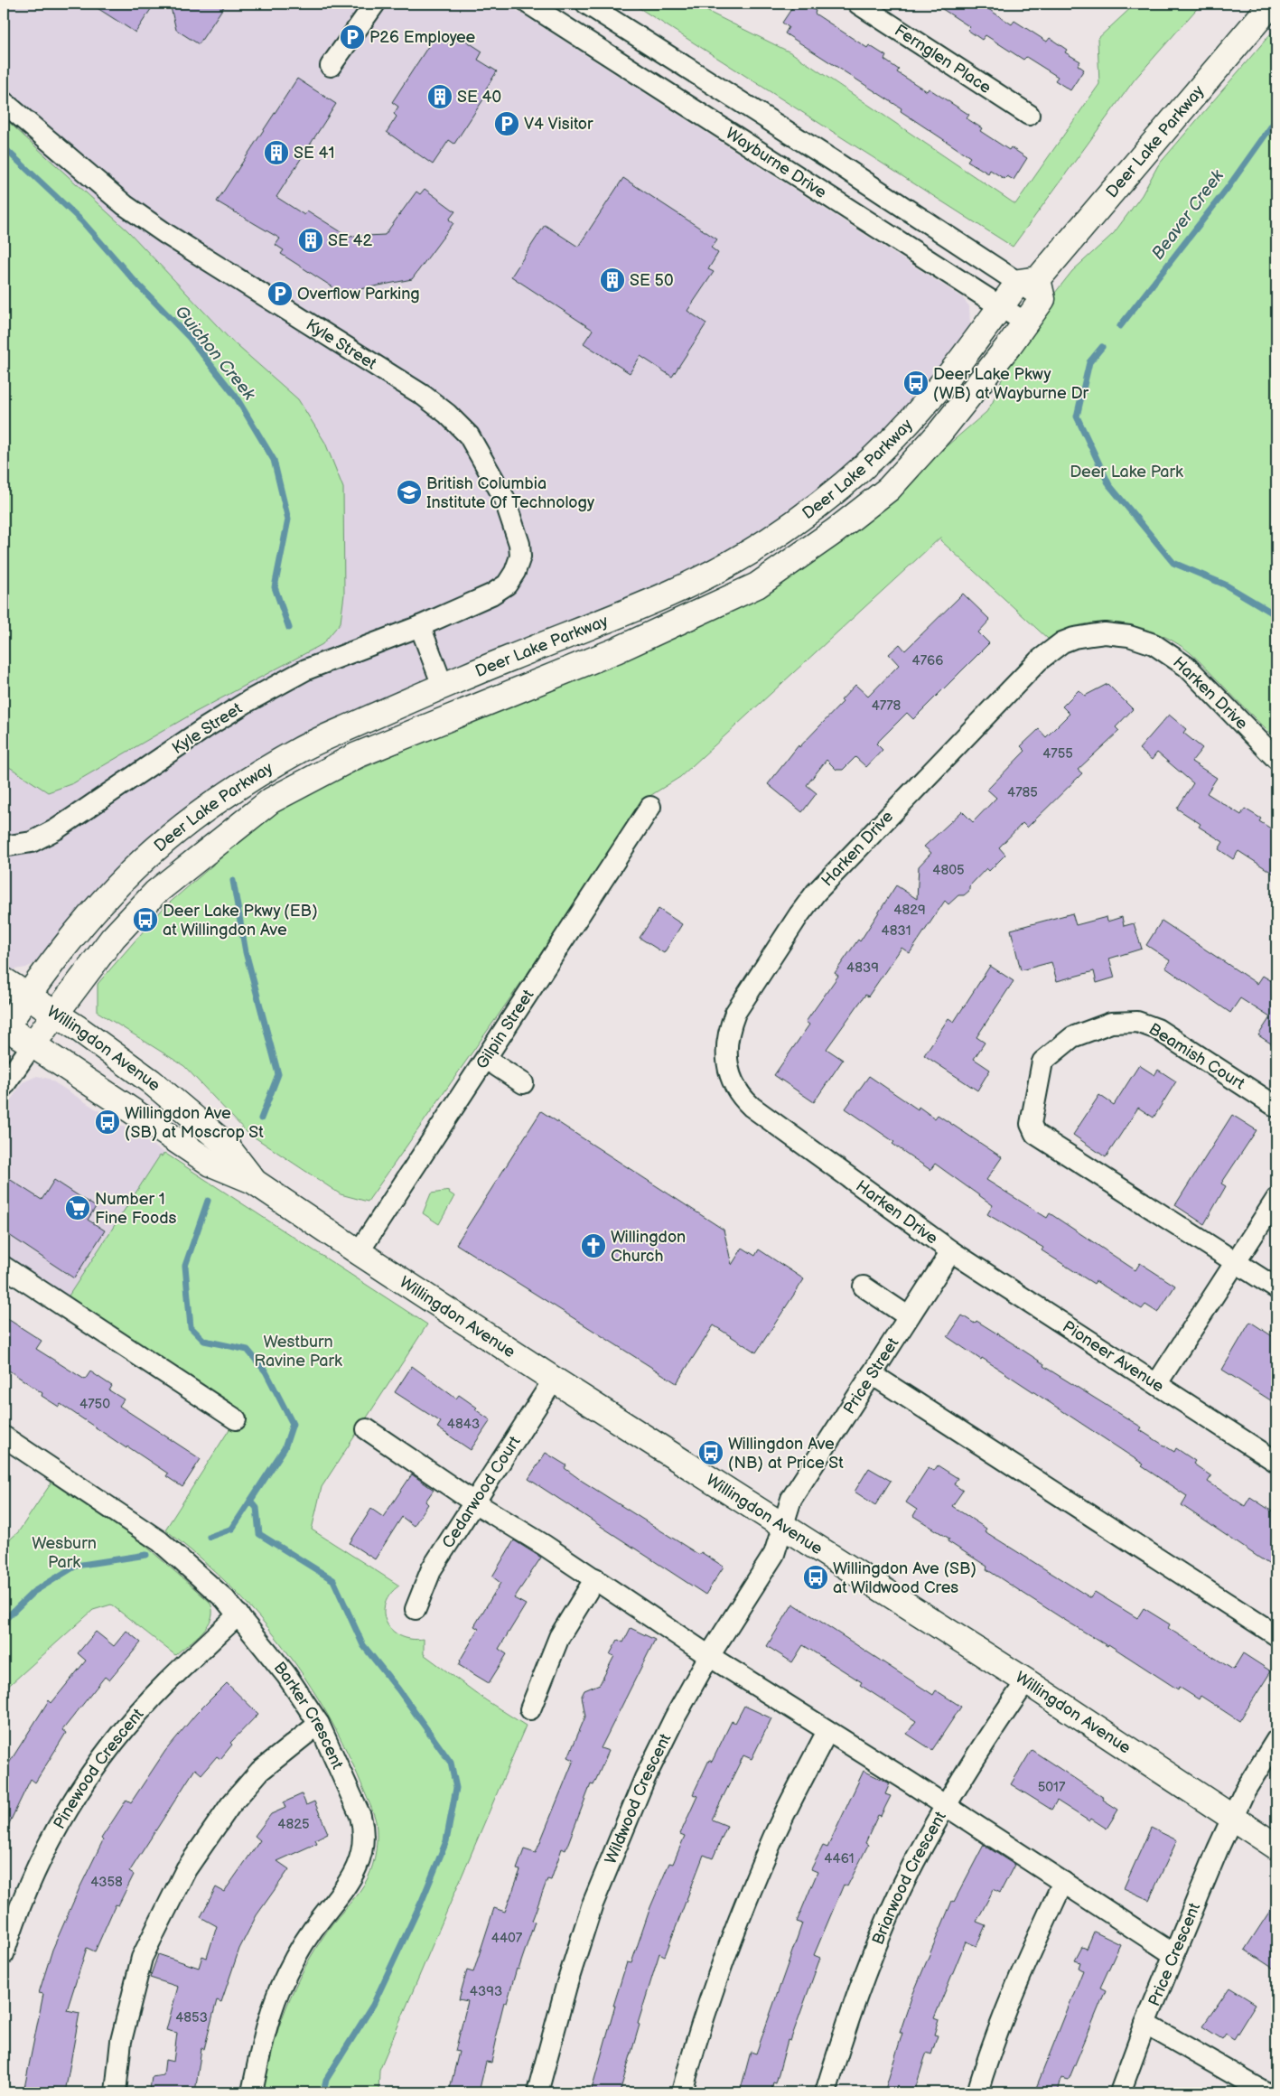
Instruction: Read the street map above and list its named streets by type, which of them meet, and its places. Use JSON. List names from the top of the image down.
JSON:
{
  "streets": {
    "main road": ["Deer Lake Parkway", "Willingdon Avenue"],
    "street": [
      "Fernglen Place",
      "Wayburne Drive",
      "Kyle Street",
      "Harken Drive",
      "Gilpin Street",
      "Beamish Court",
      "Pioneer Avenue",
      "Price Street",
      "Cedarwood Court",
      "Barker Crescent",
      "Pinewood Crescent",
      "Wildwood Crescent",
      "Briarwood Crescent",
      "Price Crescent"
    ]
  },
  "crossings": [
    ["Deer Lake Parkway", "Wayburne Drive"],
    ["Deer Lake Parkway", "Willingdon Avenue"],
    ["Harken Drive", "Pioneer Avenue"],
    ["Harken Drive", "Price Street"],
    ["Gilpin Street", "Willingdon Avenue"],
    ["Willingdon Avenue", "Price Street"],
    ["Willingdon Avenue", "Cedarwood Court"],
    ["Willingdon Avenue", "Wildwood Crescent"],
    ["Willingdon Avenue", "Briarwood Crescent"],
    ["Willingdon Avenue", "Price Crescent"],
    ["Pioneer Avenue", "Price Street"],
    ["Price Street", "Wildwood Crescent"],
    ["Barker Crescent", "Pinewood Crescent"]
  ],
  "water": ["Beaver Creek", "Guichon Creek"],
  "parks": ["Deer Lake Park", "Westburn Ravine Park", "Wesburn Park"],
  "places": {
    "parking": ["P26 Employee", "V4 Visitor", "Overflow Parking"],
    "building": [
      "SE 40",
      "SE 41",
      "SE 42",
      "SE 50"
    ],
    "bus stop": [
      "Deer Lake Pkwy (WB) at Wayburne Dr",
      "Deer Lake Pkwy (EB) at Willingdon Ave",
      "Willingdon Ave (SB) at Moscrop St",
      "Willingdon Ave (NB) at Price St",
      "Willingdon Ave (SB) at Wildwood Cres"
    ],
    "school or university": ["British Columbia Institute Of Technology"],
    "supermarket": ["Number 1 Fine Foods"],
    "church": ["Willingdon Church"]
  },
  "house_numbers": [
    "4766",
    "4778",
    "4755",
    "4785",
    "4805",
    "4829",
    "4831",
    "4839",
    "4750",
    "4843",
    "5017",
    "4825",
    "4461",
    "4358",
    "4407",
    "4393",
    "4853"
  ]
}
